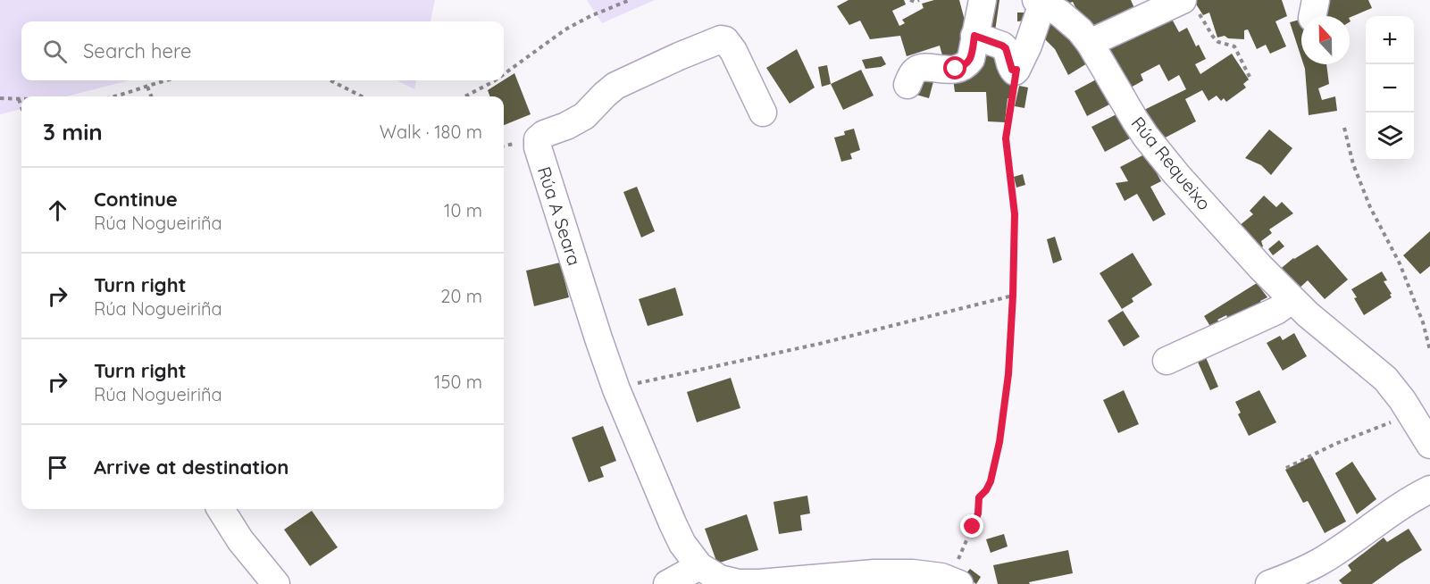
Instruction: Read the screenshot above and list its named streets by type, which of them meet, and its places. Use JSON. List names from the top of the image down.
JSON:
{
  "streets": {
    "street": ["Rúa Requeixo", "Rúa A Seara"]
  },
  "north": "top",
  "page": {
    "map_buttons": ["+", "−"],
    "search": "Search here",
    "heading": ["3 min", "Walk · 180 m"],
    "list": [
      ["Continue", "Rúa Nogueiriña", "10 m"],
      ["Turn right", "Rúa Nogueiriña", "20 m"],
      ["Turn right", "Rúa Nogueiriña", "150 m"],
      "Arrive at destination"
    ]
  }
}
